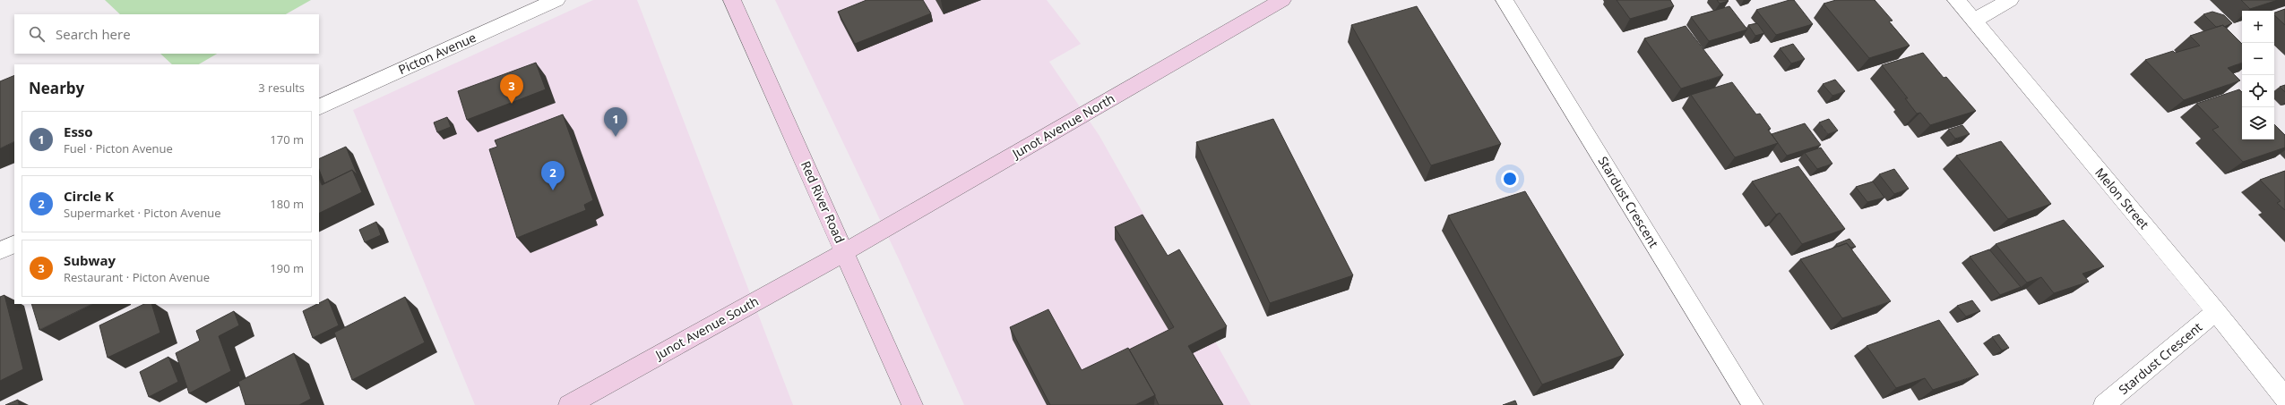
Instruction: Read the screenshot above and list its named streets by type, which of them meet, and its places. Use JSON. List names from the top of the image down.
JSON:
{
  "streets": {
    "main road": ["Junot Avenue North", "Red River Road", "Junot Avenue South"],
    "street": ["Picton Avenue", "Melon Street", "Stardust Crescent"]
  },
  "crossings": [
    ["Junot Avenue North", "Red River Road"],
    ["Junot Avenue North", "Junot Avenue South"],
    ["Melon Street", "Stardust Crescent"],
    ["Red River Road", "Junot Avenue South"]
  ],
  "page": {
    "map_buttons": ["+", "−"],
    "search": "Search here",
    "heading": ["Nearby", "3 results"],
    "pins": ["3", "1", "2"],
    "list": [
      {
        "mark": "1",
        "name": "Esso",
        "note": "Fuel · Picton Avenue",
        "value": "170 m"
      },
      {
        "mark": "2",
        "name": "Circle K",
        "note": "Supermarket · Picton Avenue",
        "value": "180 m"
      },
      {
        "mark": "3",
        "name": "Subway",
        "note": "Restaurant · Picton Avenue",
        "value": "190 m"
      }
    ]
  }
}
